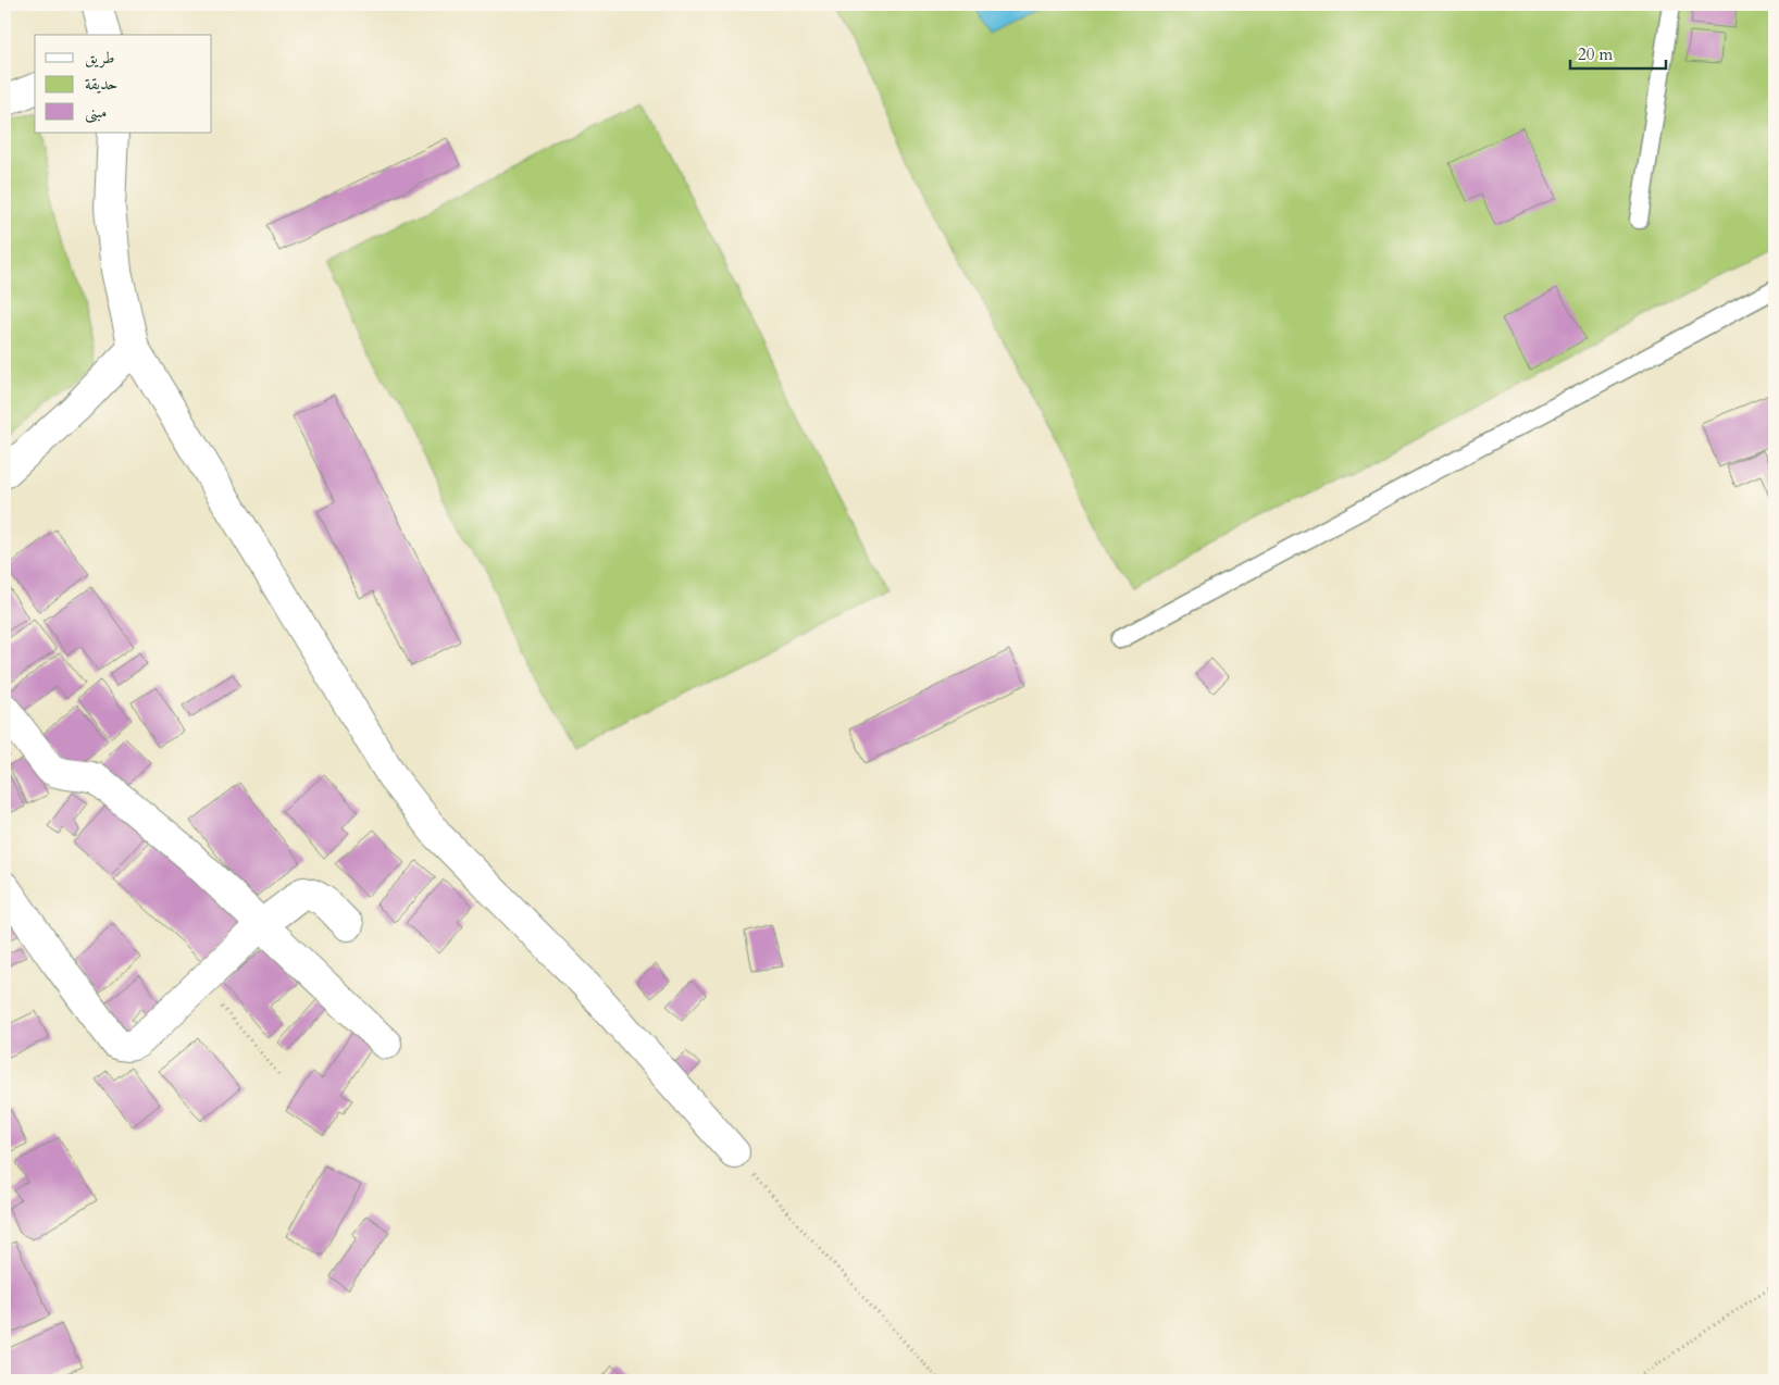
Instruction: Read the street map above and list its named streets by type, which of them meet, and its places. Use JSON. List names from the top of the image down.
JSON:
{
  "legend": ["طريق", "حديقة", "مبنى"],
  "scale_bar": "20 m"
}
